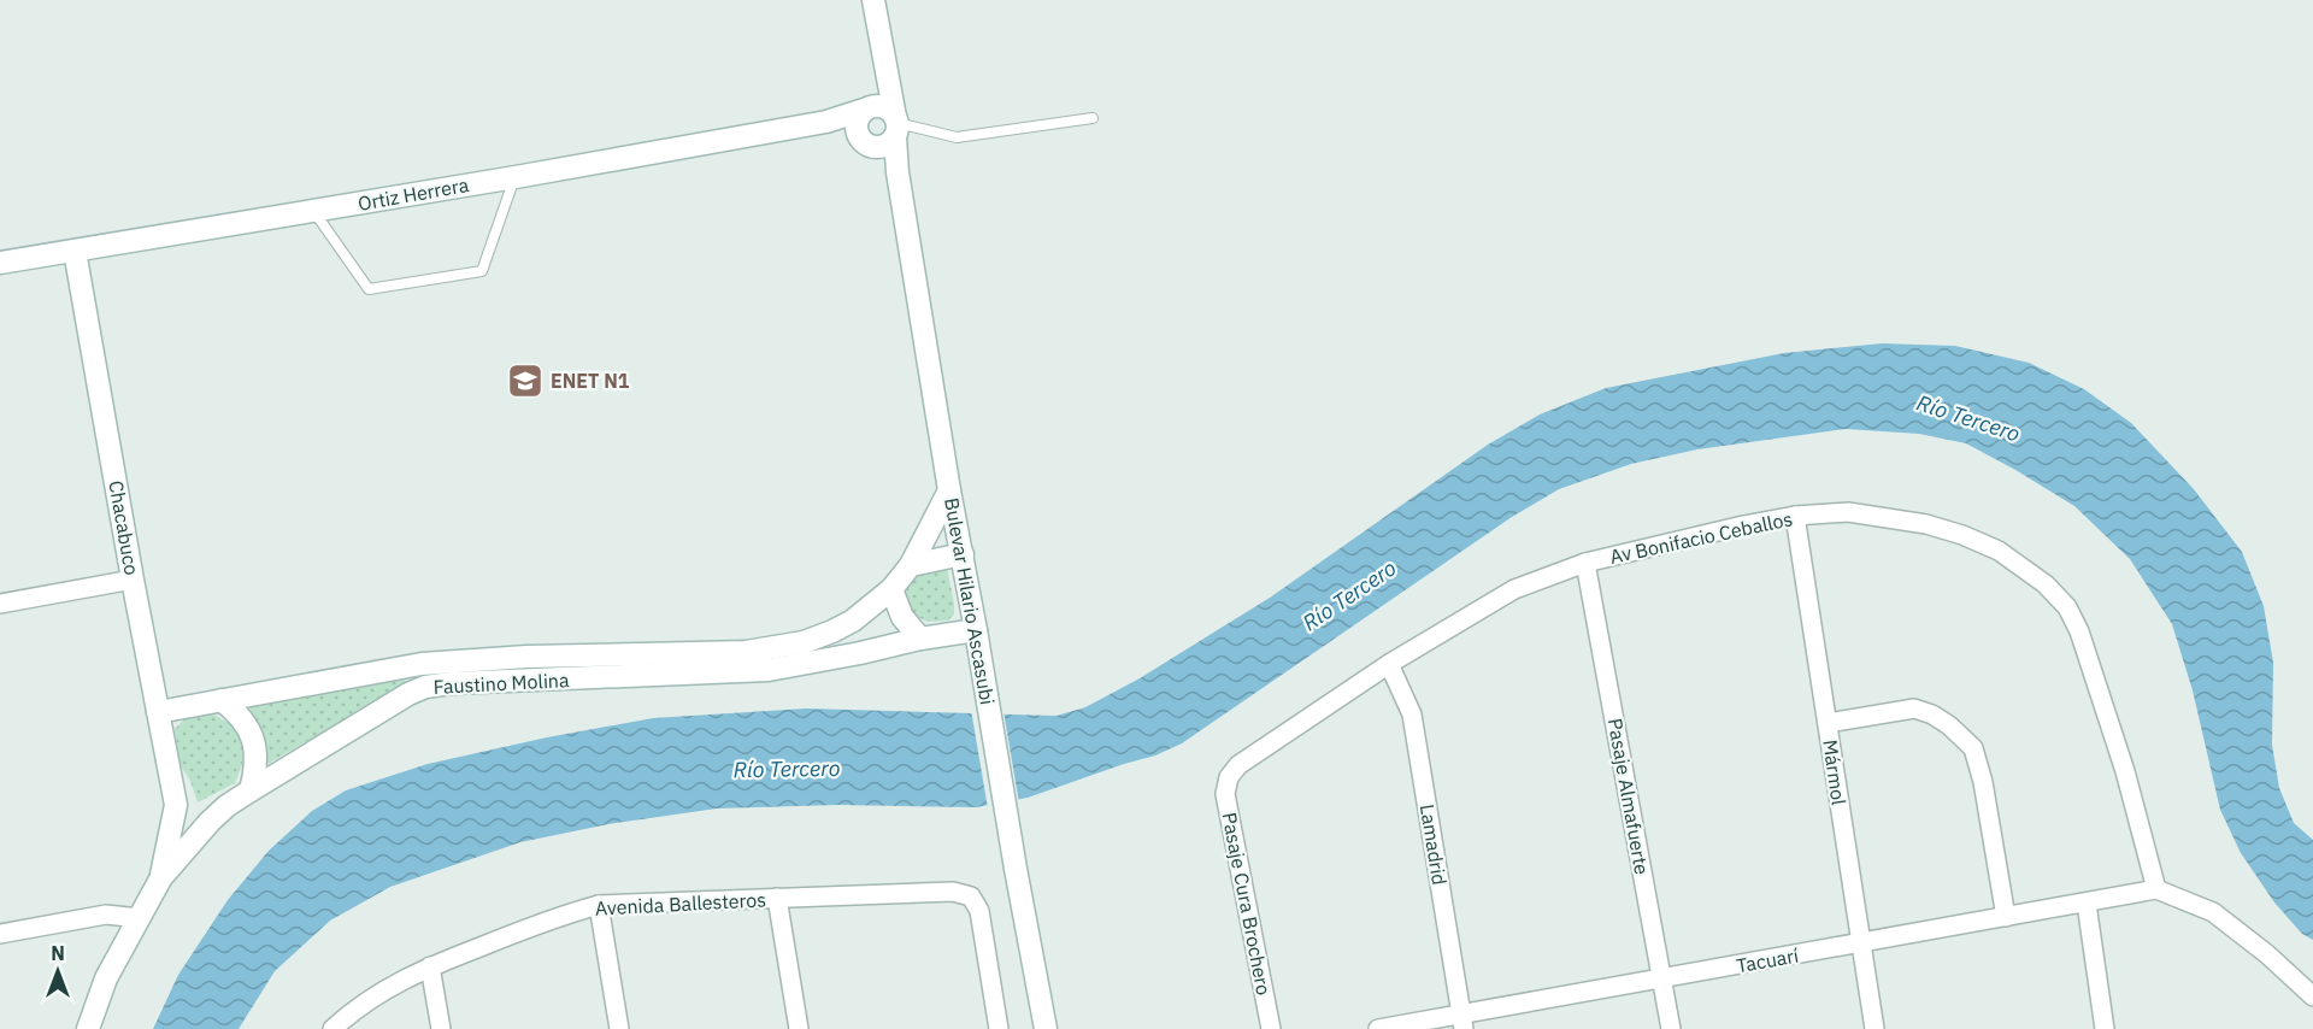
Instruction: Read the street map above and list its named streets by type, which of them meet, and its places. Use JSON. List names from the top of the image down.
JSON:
{
  "streets": {
    "street": [
      "Ortiz Herrera",
      "Chacabuco",
      "Av Bonifacio Ceballos",
      "Bulevar Hilario Ascasubi",
      "Faustino Molina",
      "Mármol",
      "Pasaje Almafuerte",
      "Lamadrid",
      "Avenida Ballesteros",
      "Pasaje Cura Brochero",
      "Tacuarí"
    ]
  },
  "crossings": [
    ["Ortiz Herrera", "Chacabuco"],
    ["Ortiz Herrera", "Bulevar Hilario Ascasubi"],
    ["Chacabuco", "Faustino Molina"],
    ["Av Bonifacio Ceballos", "Mármol"],
    ["Av Bonifacio Ceballos", "Pasaje Almafuerte"],
    ["Av Bonifacio Ceballos", "Lamadrid"],
    ["Av Bonifacio Ceballos", "Pasaje Cura Brochero"],
    ["Av Bonifacio Ceballos", "Tacuarí"],
    ["Bulevar Hilario Ascasubi", "Faustino Molina"],
    ["Mármol", "Tacuarí"],
    ["Pasaje Almafuerte", "Tacuarí"],
    ["Lamadrid", "Tacuarí"]
  ],
  "water": ["Río Tercero"],
  "places": {
    "school or university": ["ENET N1"]
  },
  "north": "top"
}
